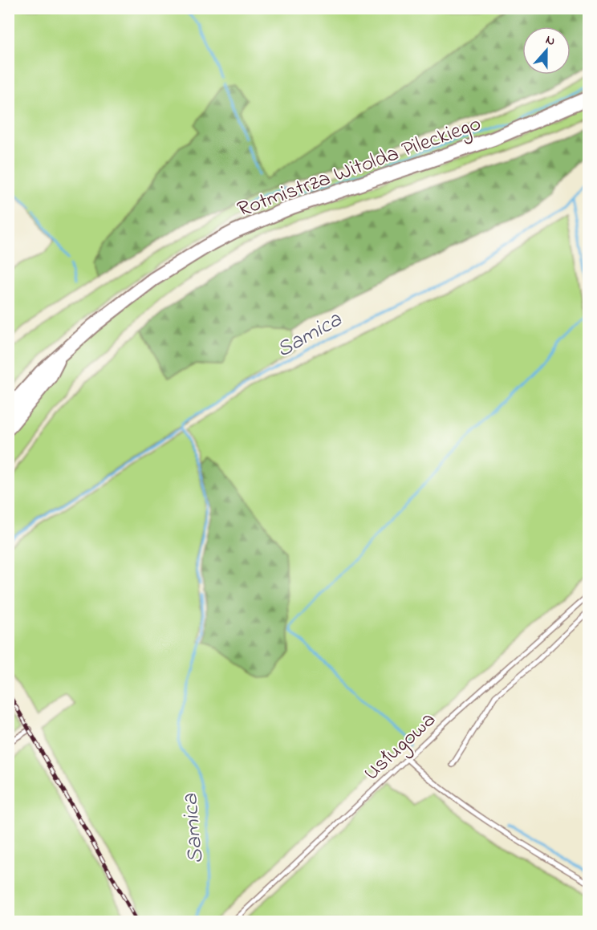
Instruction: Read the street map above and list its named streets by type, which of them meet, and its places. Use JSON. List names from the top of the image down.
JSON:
{
  "streets": {
    "main road": ["Rotmistrza Witolda Pileckiego"],
    "lane": ["Usługowa"]
  },
  "water": ["Samica"],
  "north": "top"
}
